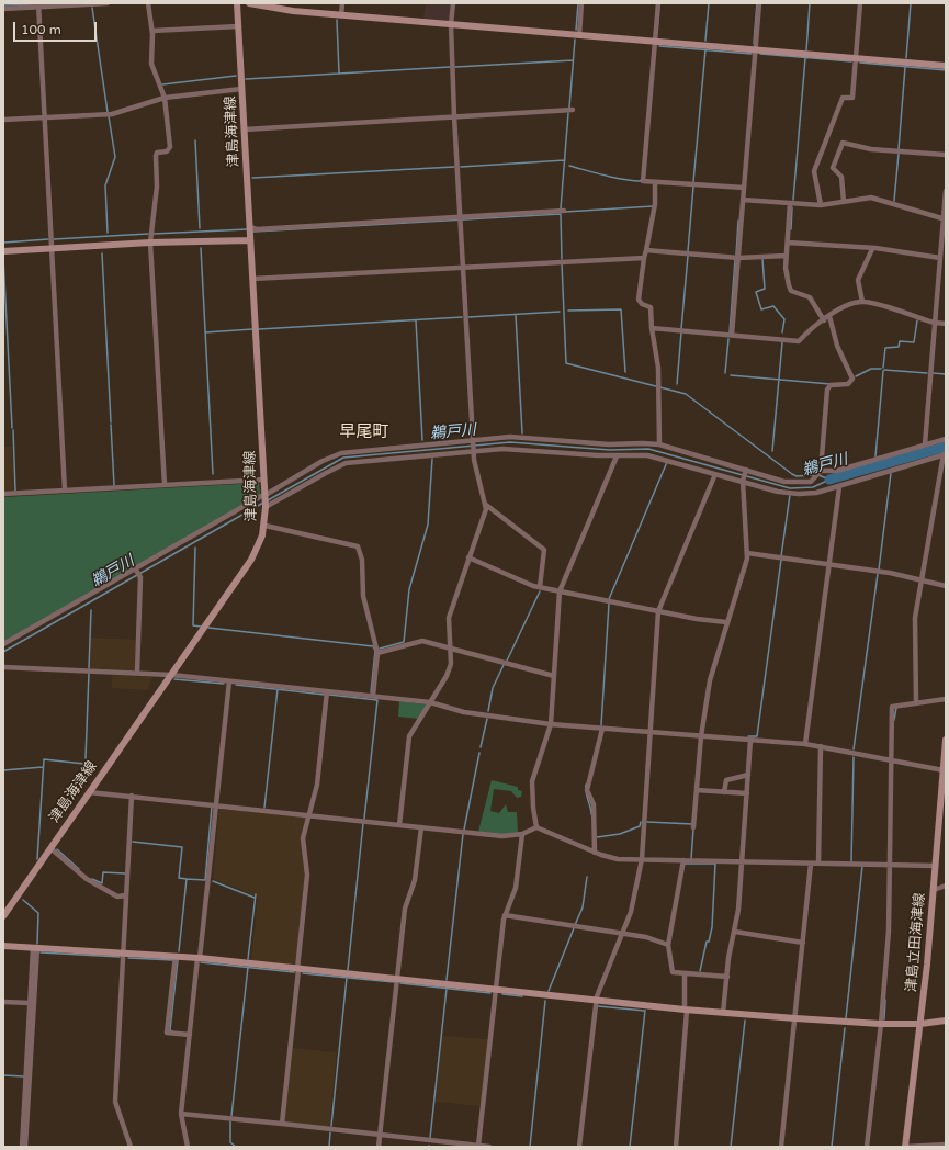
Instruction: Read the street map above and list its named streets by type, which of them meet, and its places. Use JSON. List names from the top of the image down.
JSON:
{
  "streets": {
    "street": ["津島海津線", "津島立田海津線"]
  },
  "districts": ["早尾町"],
  "water": ["鵜戸川"],
  "scale_bar": "100 m"
}
